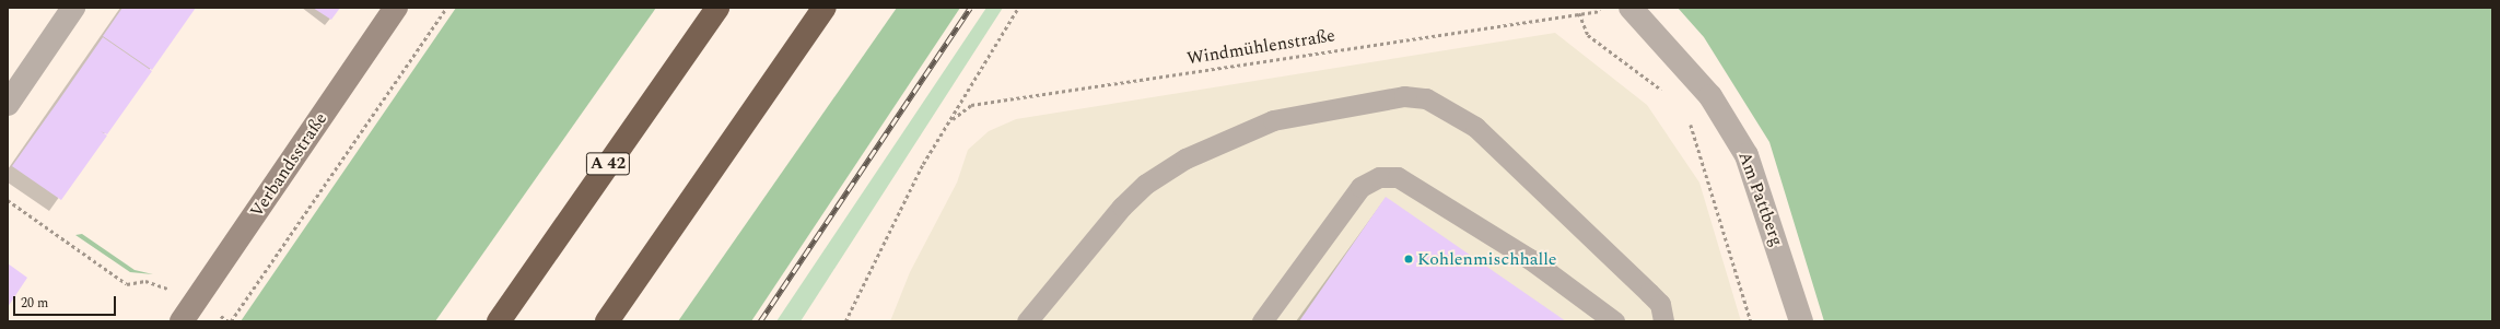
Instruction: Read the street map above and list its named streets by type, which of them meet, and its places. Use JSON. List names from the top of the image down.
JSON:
{
  "streets": {
    "highway": ["A 42"],
    "main road": ["Verbandsstraße"],
    "street": ["Am Pattberg"],
    "path": ["Windmühlenstraße"]
  },
  "places": ["Kohlenmischhalle"],
  "scale_bar": "20 m"
}
